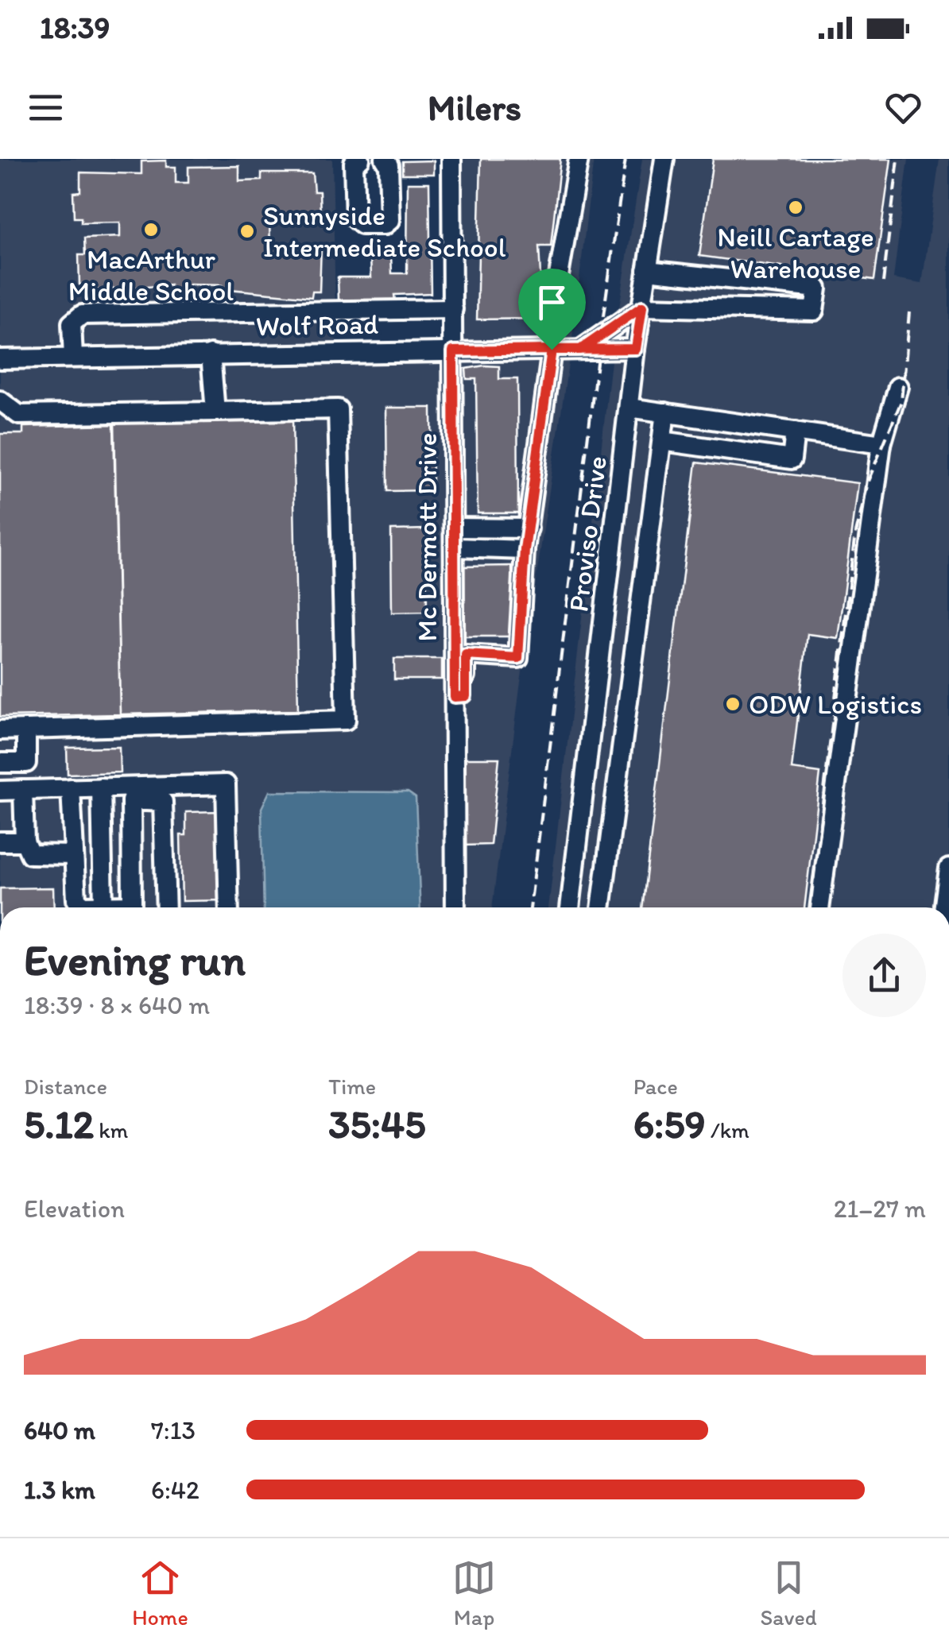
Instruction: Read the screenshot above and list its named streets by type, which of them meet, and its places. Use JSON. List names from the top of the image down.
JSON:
{
  "streets": {
    "street": ["Wolf Road", "Proviso Drive", "Mc Dermott Drive"]
  },
  "crossings": [
    ["Wolf Road", "Proviso Drive"],
    ["Wolf Road", "Mc Dermott Drive"]
  ],
  "places": [
    "Neill Cartage Warehouse",
    "MacArthur Middle School",
    "Sunnyside Intermediate School",
    "ODW Logistics"
  ],
  "page": {
    "status": "18:39",
    "header": "Milers",
    "heading": ["Evening run", "18:39 · 8 × 640 m"],
    "stats": [
      ["Distance", "5.12 km"],
      ["Time", "35:45"],
      ["Pace", "6:59 /km"]
    ],
    "chart": ["Elevation", "21–27 m"],
    "list": [
      {
        "name": "640 m",
        "note": "7:13"
      },
      {
        "name": "1.3 km",
        "note": "6:42"
      }
    ],
    "tabs": ["Home", "Map", "Saved"]
  }
}
